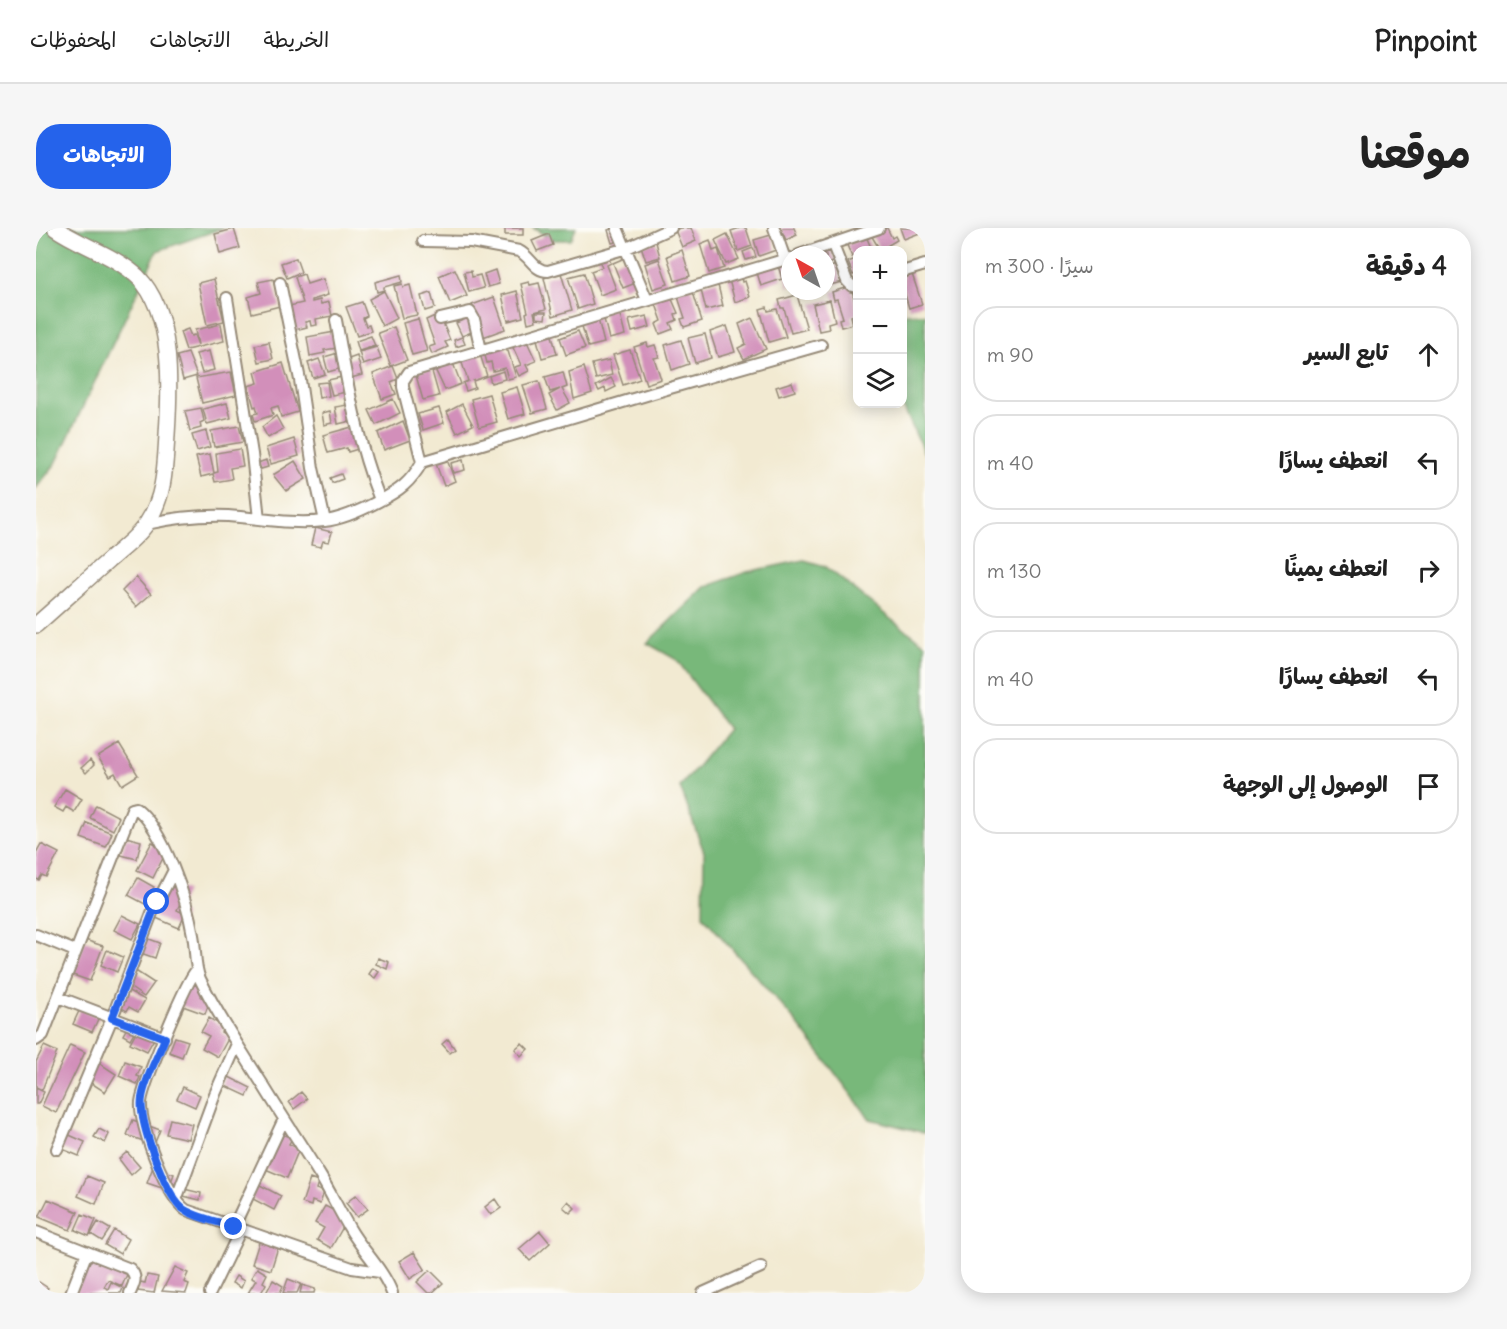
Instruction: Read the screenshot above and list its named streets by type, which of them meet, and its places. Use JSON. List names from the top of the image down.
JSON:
{
  "north": "top left",
  "page": {
    "header": "Pinpoint",
    "nav": ["الخريطة", "الاتجاهات", "المحفوظات"],
    "title": "موقعنا",
    "buttons": "الاتجاهات",
    "heading": ["4 دقيقة", "سيرًا · 300 m"],
    "map_buttons": ["+", "−"],
    "list": [
      ["تابع السير", "90 m"],
      ["انعطف يسارًا", "40 m"],
      ["انعطف يمينًا", "130 m"],
      ["انعطف يسارًا", "40 m"],
      "الوصول إلى الوجهة"
    ]
  }
}
